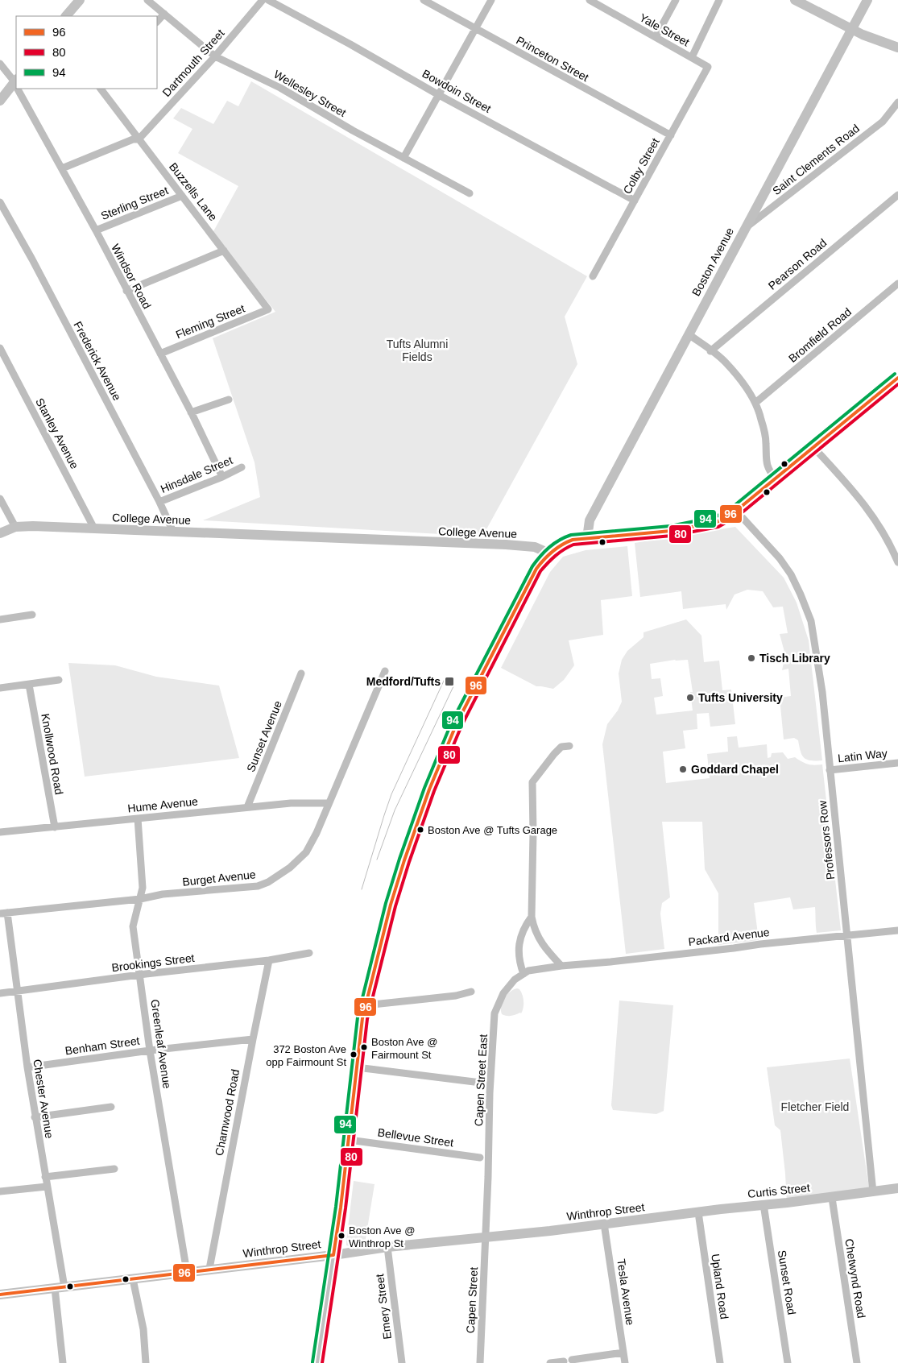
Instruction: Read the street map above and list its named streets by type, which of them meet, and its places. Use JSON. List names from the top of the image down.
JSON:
{
  "streets": {
    "street": [
      "Yale Street",
      "Princeton Street",
      "Dartmouth Street",
      "Bowdoin Street",
      "Wellesley Street",
      "Saint Clements Road",
      "Colby Street",
      "Buzzells Lane",
      "Sterling Street",
      "Boston Avenue",
      "Pearson Road",
      "Windsor Road",
      "Fleming Street",
      "Bromfield Road",
      "Frederick Avenue",
      "Stanley Avenue",
      "Hinsdale Street",
      "College Avenue",
      "Sunset Avenue",
      "Knollwood Road",
      "Latin Way",
      "Hume Avenue",
      "Professors Row",
      "Burget Avenue",
      "Packard Avenue",
      "Brookings Street",
      "Greenleaf Avenue",
      "Benham Street",
      "Capen Street East",
      "Chester Avenue",
      "Charnwood Road",
      "Bellevue Street",
      "Curtis Street",
      "Winthrop Street",
      "Chetwynd Road",
      "Sunset Road",
      "Upland Road",
      "Tesla Avenue",
      "Capen Street",
      "Emery Street"
    ]
  },
  "crossings": [
    ["Yale Street", "Colby Street"],
    ["Princeton Street", "Colby Street"],
    ["Dartmouth Street", "Wellesley Street"],
    ["Dartmouth Street", "Buzzells Lane"],
    ["Bowdoin Street", "Colby Street"],
    ["Saint Clements Road", "Boston Avenue"],
    ["Buzzells Lane", "Sterling Street"],
    ["Buzzells Lane", "Fleming Street"],
    ["Sterling Street", "Windsor Road"],
    ["Windsor Road", "Fleming Street"],
    ["Windsor Road", "Hinsdale Street"],
    ["Frederick Avenue", "Hinsdale Street"],
    ["Frederick Avenue", "College Avenue"],
    ["Stanley Avenue", "College Avenue"],
    ["Sunset Avenue", "Hume Avenue"],
    ["Knollwood Road", "Hume Avenue"],
    ["Latin Way", "Professors Row"],
    ["Hume Avenue", "Burget Avenue"],
    ["Hume Avenue", "Greenleaf Avenue"],
    ["Professors Row", "Packard Avenue"],
    ["Professors Row", "Curtis Street"],
    ["Burget Avenue", "Greenleaf Avenue"],
    ["Burget Avenue", "Chester Avenue"],
    ["Packard Avenue", "Capen Street East"],
    ["Brookings Street", "Greenleaf Avenue"],
    ["Brookings Street", "Chester Avenue"],
    ["Brookings Street", "Charnwood Road"],
    ["Greenleaf Avenue", "Benham Street"],
    ["Greenleaf Avenue", "Winthrop Street"],
    ["Benham Street", "Chester Avenue"],
    ["Benham Street", "Charnwood Road"],
    ["Capen Street East", "Winthrop Street"],
    ["Capen Street East", "Capen Street"],
    ["Chester Avenue", "Winthrop Street"],
    ["Charnwood Road", "Winthrop Street"],
    ["Curtis Street", "Winthrop Street"],
    ["Curtis Street", "Chetwynd Road"],
    ["Curtis Street", "Sunset Road"],
    ["Curtis Street", "Upland Road"],
    ["Winthrop Street", "Tesla Avenue"],
    ["Winthrop Street", "Capen Street"],
    ["Winthrop Street", "Emery Street"]
  ],
  "parks": ["Tufts Alumni Fields", "Fletcher Field"],
  "places": {
    "other": [
      "Tisch Library",
      "Tufts University",
      "Goddard Chapel",
      "Boston Ave @ Tufts Garage",
      "Boston Ave @ Fairmount St",
      "372 Boston Ave opp Fairmount St",
      "Boston Ave @ Winthrop St"
    ],
    "transit": ["Medford/Tufts"]
  },
  "lines": ["transit line 94", "transit line 96", "transit line 80"],
  "legend": ["96", "80", "94"]
}
